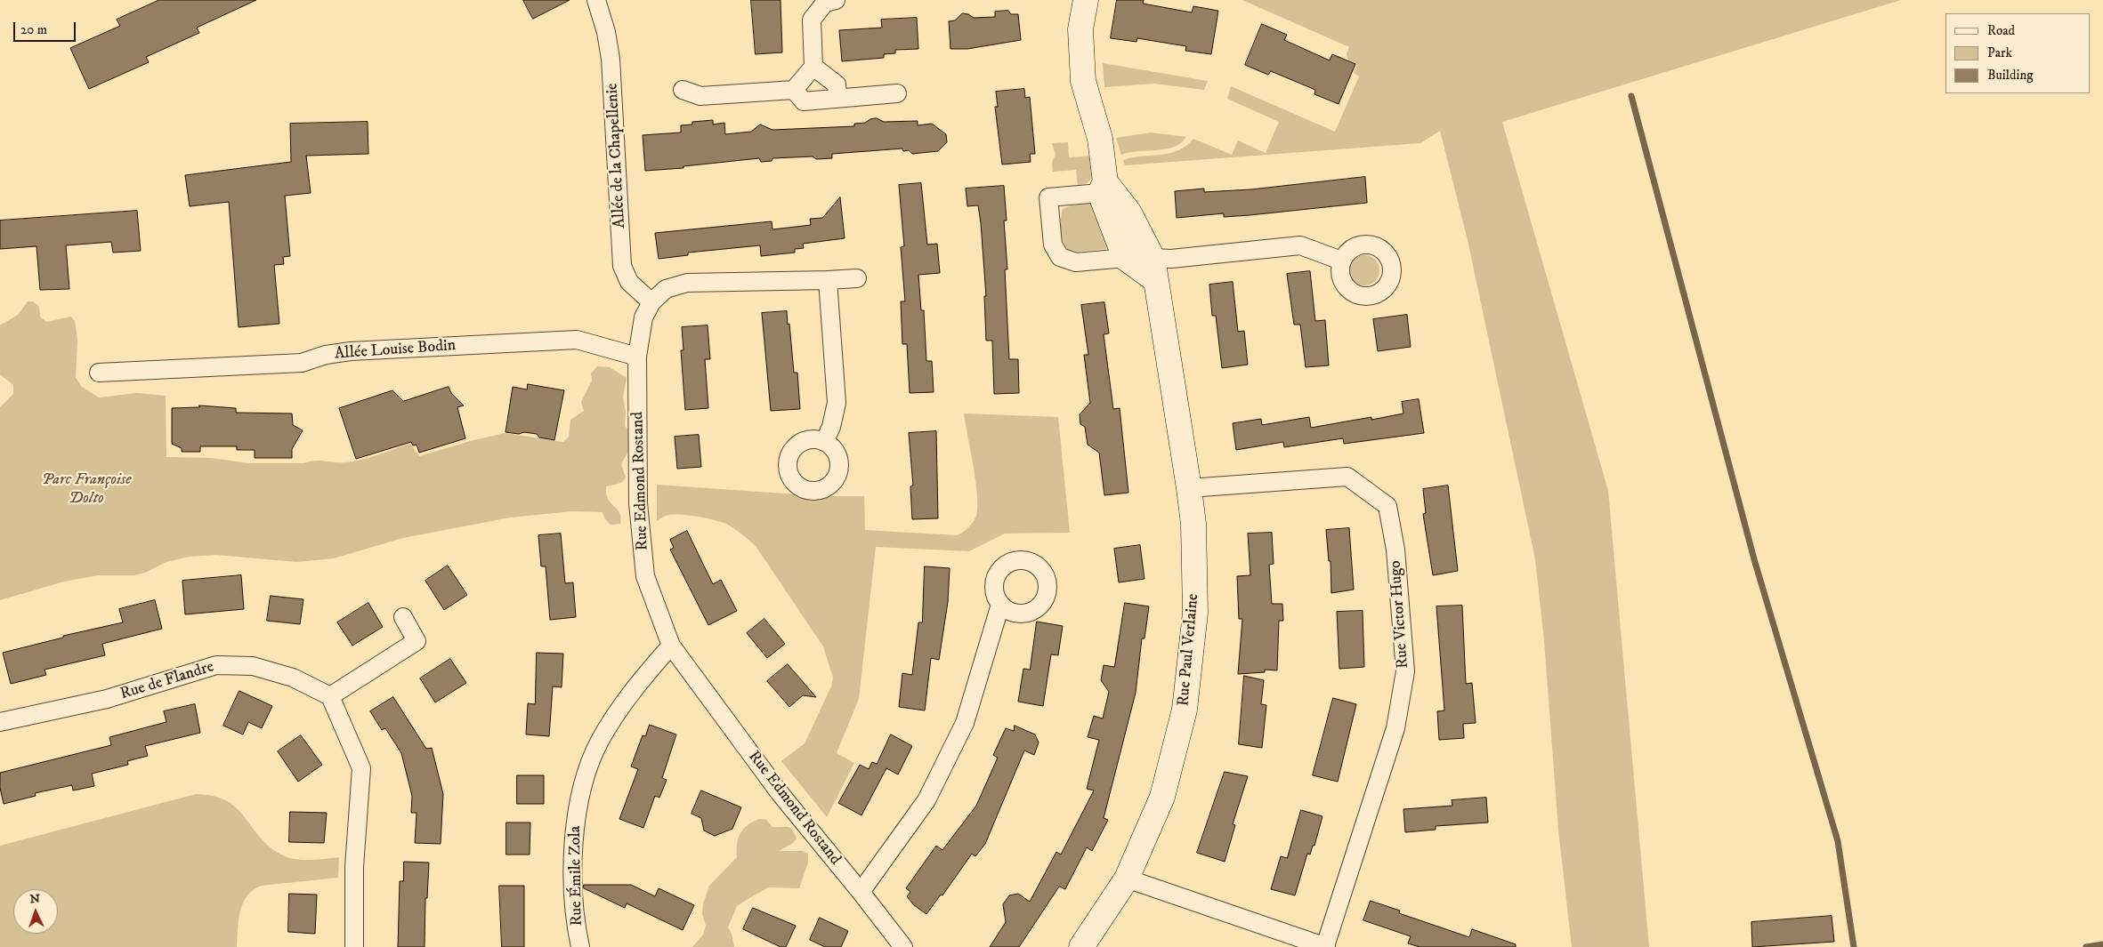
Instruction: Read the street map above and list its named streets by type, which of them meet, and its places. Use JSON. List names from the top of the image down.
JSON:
{
  "streets": {
    "street": [
      "Allée de la Chapellenie",
      "Allée Louise Bodin",
      "Rue Edmond Rostand",
      "Rue Victor Hugo",
      "Rue Paul Verlaine",
      "Rue de Flandre",
      "Rue Émile Zola"
    ]
  },
  "crossings": [
    ["Allée de la Chapellenie", "Rue Edmond Rostand"],
    ["Allée Louise Bodin", "Rue Edmond Rostand"],
    ["Rue Edmond Rostand", "Rue Émile Zola"],
    ["Rue Victor Hugo", "Rue Paul Verlaine"]
  ],
  "parks": ["Parc Françoise Dolto"],
  "legend": ["Road", "Park", "Building"],
  "scale_bar": "20 m",
  "north": "top"
}
